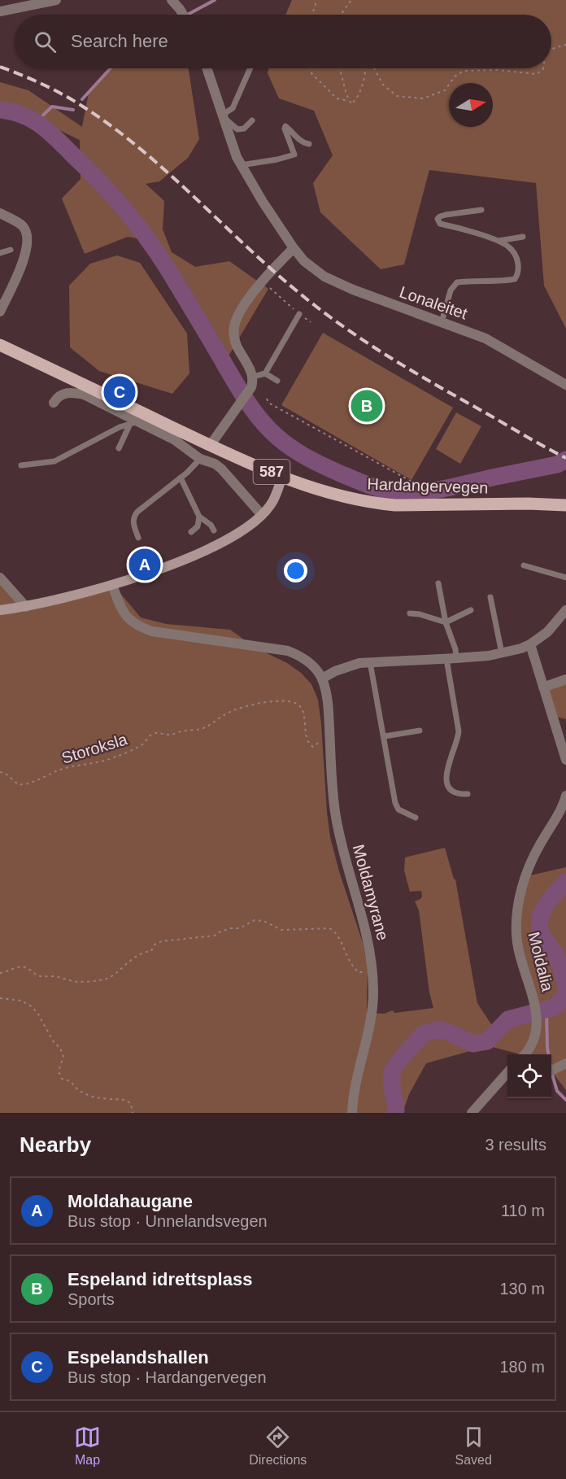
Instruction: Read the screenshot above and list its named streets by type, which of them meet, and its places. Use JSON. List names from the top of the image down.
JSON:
{
  "streets": {
    "main road": ["587", "Hardangervegen"],
    "street": ["Lonaleitet", "Moldamyrane", "Moldalia"],
    "path": ["Storoksla"]
  },
  "crossings": [
    ["Storoksla", "Moldamyrane"]
  ],
  "north": "right",
  "page": {
    "search": "Search here",
    "pins": ["C", "B", "A"],
    "heading": ["Nearby", "3 results"],
    "list": [
      {
        "mark": "A",
        "name": "Moldahaugane",
        "note": "Bus stop · Unnelandsvegen",
        "value": "110 m"
      },
      {
        "mark": "B",
        "name": "Espeland idrettsplass",
        "note": "Sports",
        "value": "130 m"
      },
      {
        "mark": "C",
        "name": "Espelandshallen",
        "note": "Bus stop · Hardangervegen",
        "value": "180 m"
      }
    ],
    "nav": ["Map", "Directions", "Saved"]
  }
}
